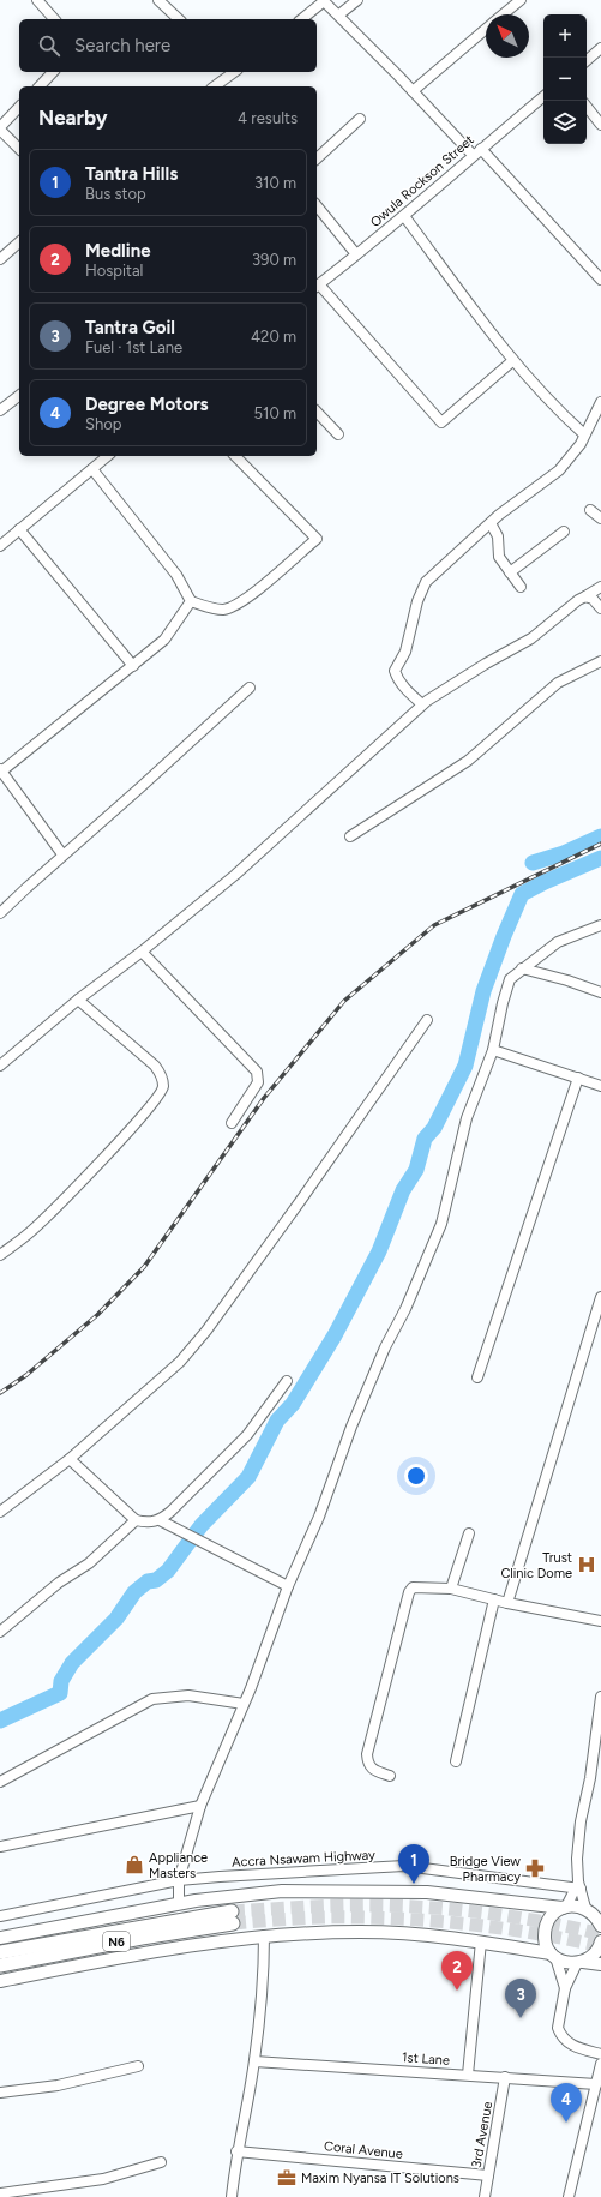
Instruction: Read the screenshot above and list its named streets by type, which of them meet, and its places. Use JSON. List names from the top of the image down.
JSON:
{
  "streets": {
    "highway": ["N6"],
    "street": [
      "Owula Rockson Street",
      "Accra Nsawam Highway",
      "1st Lane",
      "3rd Avenue",
      "Coral Avenue"
    ]
  },
  "crossings": [
    ["1st Lane", "3rd Avenue"],
    ["3rd Avenue", "Coral Avenue"]
  ],
  "places": {
    "hospital": ["Trust Clinic Dome"],
    "shop": ["Appliance Masters"],
    "pharmacy": ["Bridge View Pharmacy"],
    "office": ["Maxim Nyansa IT Solutions"]
  },
  "north": "top left",
  "page": {
    "map_buttons": ["+", "−"],
    "search": "Search here",
    "heading": ["Nearby", "4 results"],
    "list": [
      {
        "mark": "1",
        "name": "Tantra Hills",
        "note": "Bus stop",
        "value": "310 m"
      },
      {
        "mark": "2",
        "name": "Medline",
        "note": "Hospital",
        "value": "390 m"
      },
      {
        "mark": "3",
        "name": "Tantra Goil",
        "note": "Fuel · 1st Lane",
        "value": "420 m"
      },
      {
        "mark": "4",
        "name": "Degree Motors",
        "note": "Shop",
        "value": "510 m"
      }
    ],
    "pins": [
      "1",
      "2",
      "3",
      "4"
    ]
  }
}
